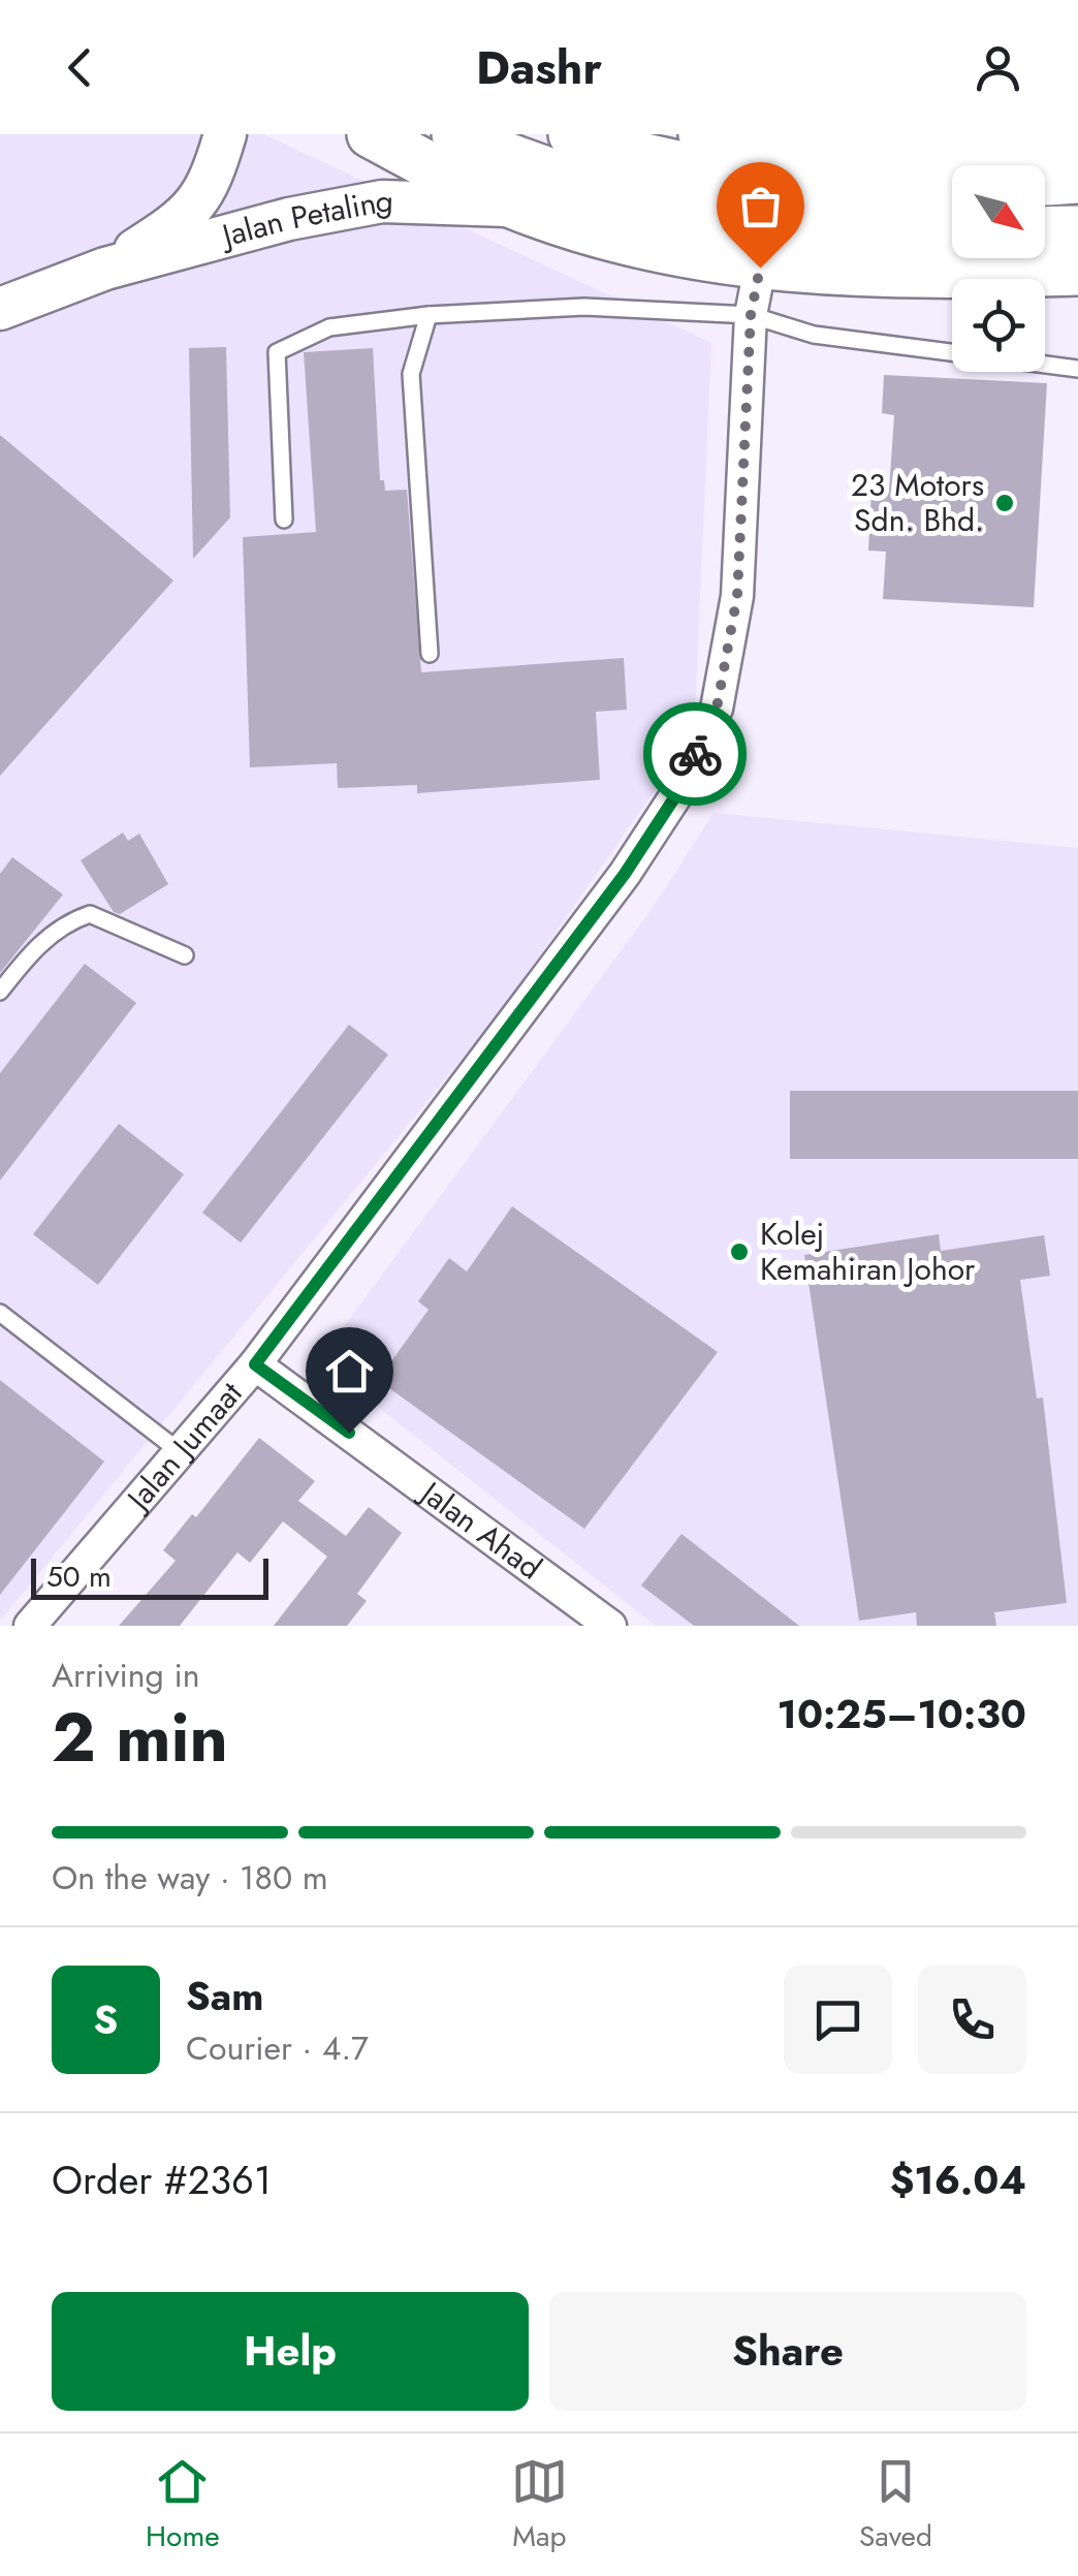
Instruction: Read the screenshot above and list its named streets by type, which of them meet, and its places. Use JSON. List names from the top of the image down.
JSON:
{
  "streets": {
    "main road": ["Jalan Petaling"],
    "street": ["Jalan Jumaat", "Jalan Ahad"]
  },
  "crossings": [
    ["Jalan Jumaat", "Jalan Ahad"]
  ],
  "places": ["23 Motors Sdn. Bhd.", "Kolej Kemahiran Johor"],
  "scale_bar": "50 m",
  "north": "bottom right",
  "page": {
    "header": "Dashr",
    "scale": "50 m",
    "heading": ["2 min", "Arriving in", "10:25–10:30"],
    "panel": [
      "Sam",
      "Courier · 4.7",
      "Order #2361",
      "$16.04"
    ],
    "bar": "On the way · 180 m",
    "round": "S",
    "buttons": ["Help", "Share"],
    "tabs": ["Home", "Map", "Saved"]
  }
}
